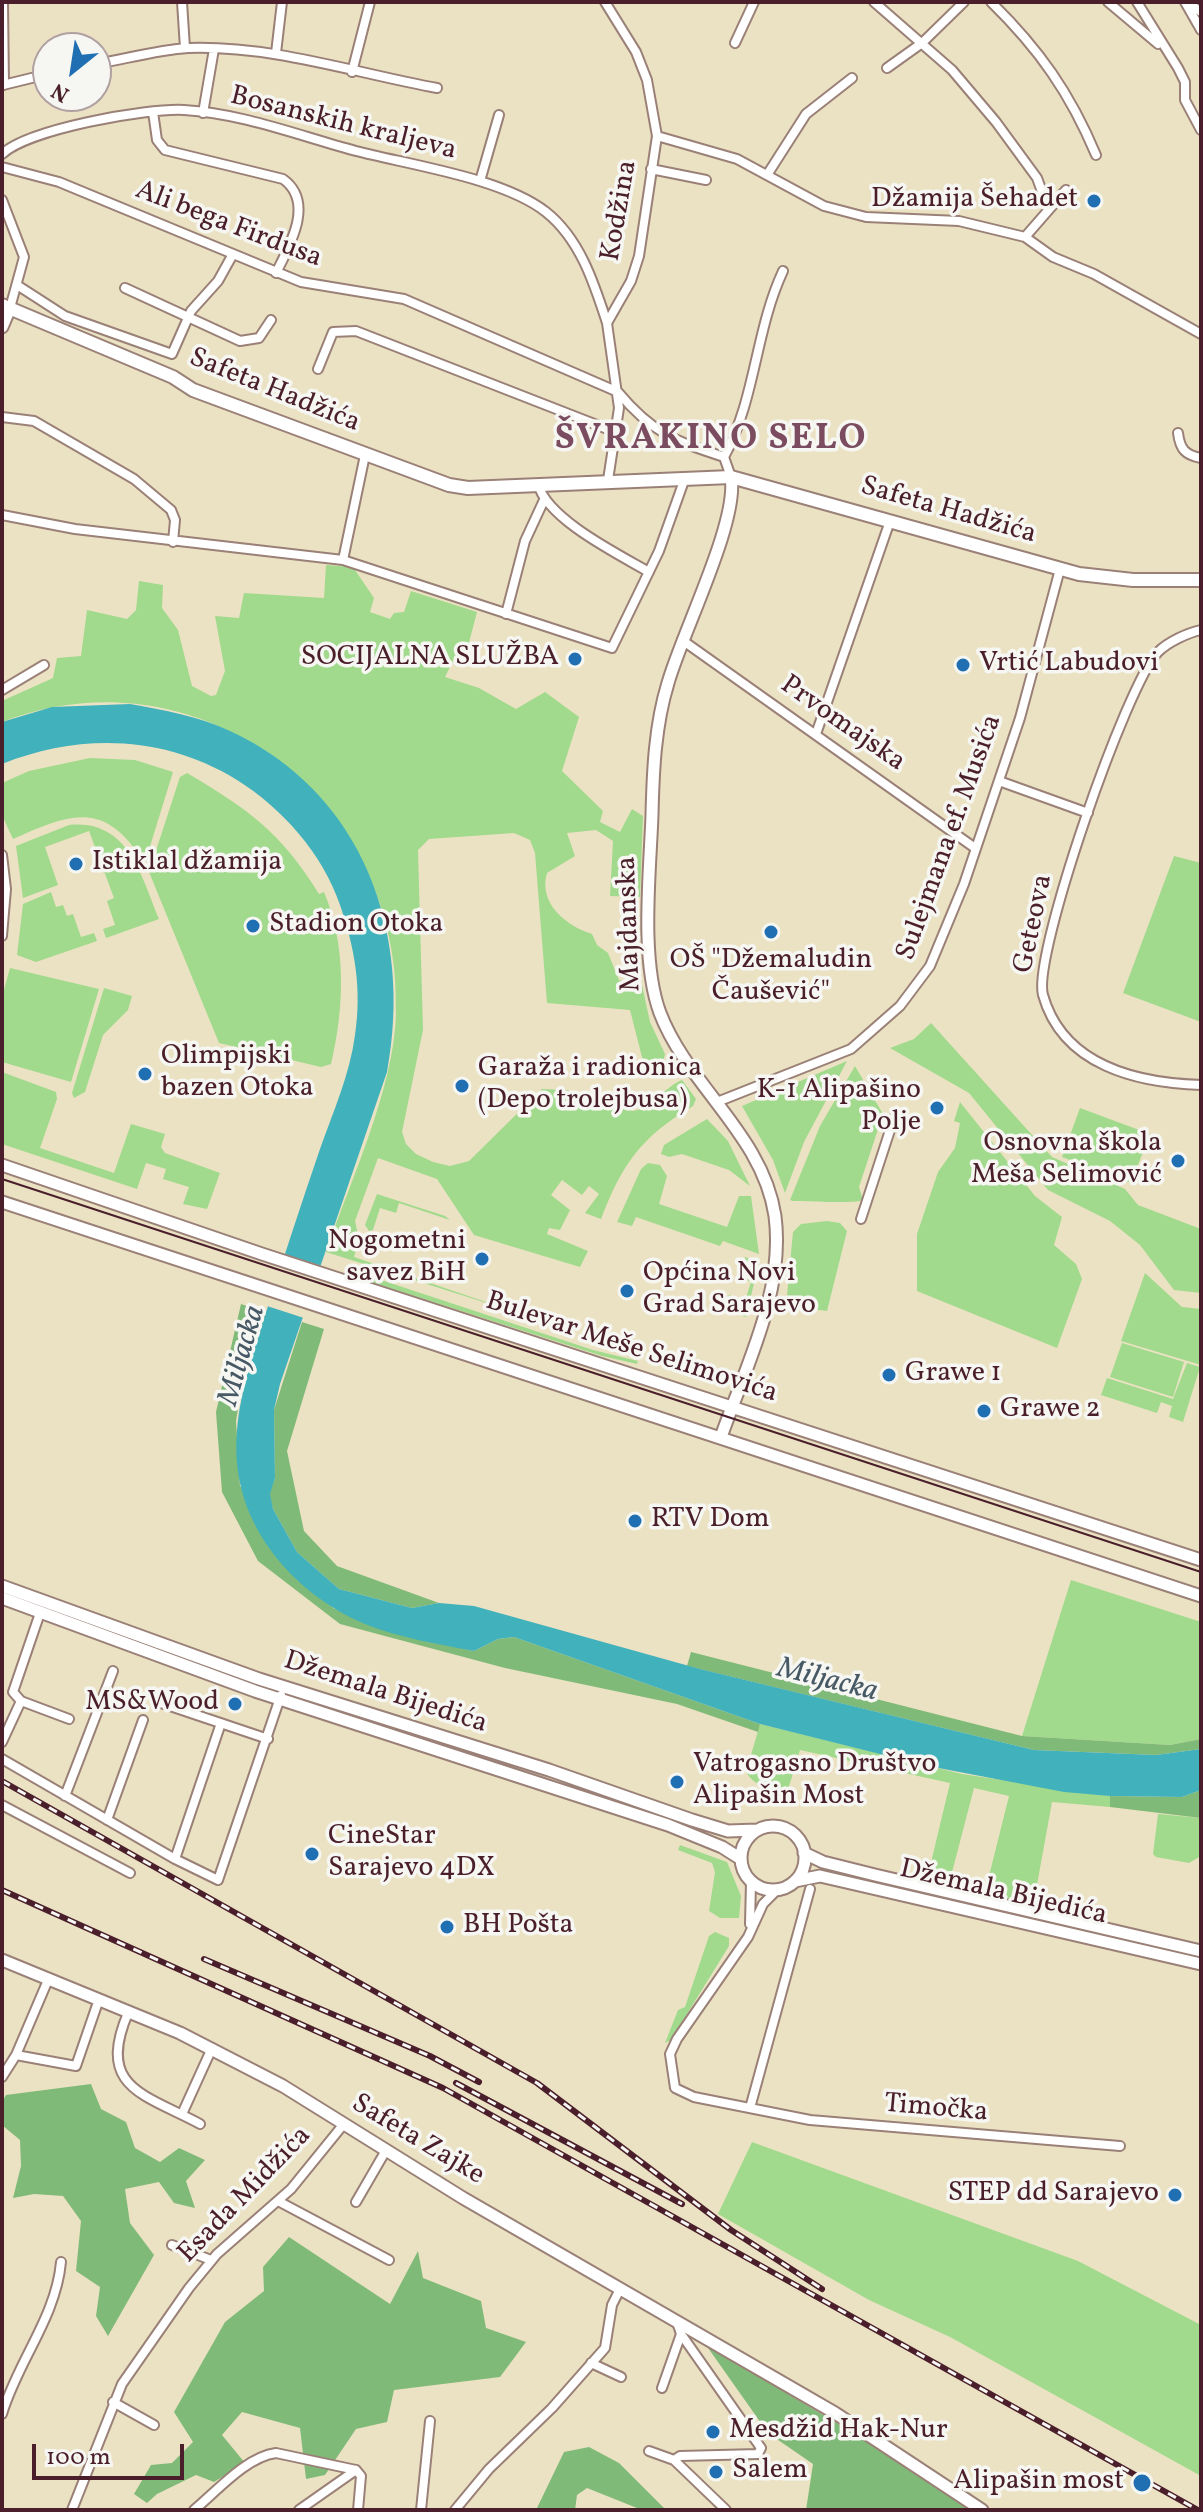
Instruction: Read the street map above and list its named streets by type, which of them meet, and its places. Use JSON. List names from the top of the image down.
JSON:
{
  "streets": {
    "main road": [
      "Safeta Hadžića",
      "Majdanska",
      "Bulevar Meše Selimovića",
      "Džemala Bijedića",
      "Safeta Zajke"
    ],
    "street": [
      "Bosanskih kraljeva",
      "Kodžina",
      "Ali bega Firdusa",
      "Prvomajska",
      "Sulejmana ef. Musića",
      "Geteova",
      "Timočka",
      "Esada Midžića"
    ]
  },
  "crossings": [
    ["Bosanskih kraljeva", "Kodžina"],
    ["Safeta Hadžića", "Sulejmana ef. Musića"],
    ["Safeta Hadžića", "Majdanska"],
    ["Prvomajska", "Sulejmana ef. Musića"],
    ["Prvomajska", "Majdanska"],
    ["Sulejmana ef. Musića", "Majdanska"],
    ["Majdanska", "Bulevar Meše Selimovića"],
    ["Džemala Bijedića", "Timočka"],
    ["Safeta Zajke", "Esada Midžića"]
  ],
  "districts": ["ŠVRAKINO SELO"],
  "water": ["Miljacka"],
  "places": [
    "Džamija Šehadet",
    "SOCIJALNA SLUŽBA",
    "Vrtić Labudovi",
    "Istiklal džamija",
    "Stadion Otoka",
    "OŠ \"Džemaludin Čaušević\"",
    "Olimpijski bazen Otoka",
    "Garaža i radionica (Depo trolejbusa)",
    "K-1 Alipašino Polje",
    "Osnovna škola Meša Selimović",
    "Nogometni savez BiH",
    "Općina Novi Grad Sarajevo",
    "Grawe 1",
    "Grawe 2",
    "RTV Dom",
    "MS&Wood",
    "Vatrogasno Društvo Alipašin Most",
    "CineStar Sarajevo 4DX",
    "BH Pošta",
    "STEP dd Sarajevo",
    "Mesdžid Hak-Nur",
    "Salem",
    "Alipašin most"
  ],
  "scale_bar": "100 m",
  "north": "bottom left"
}
